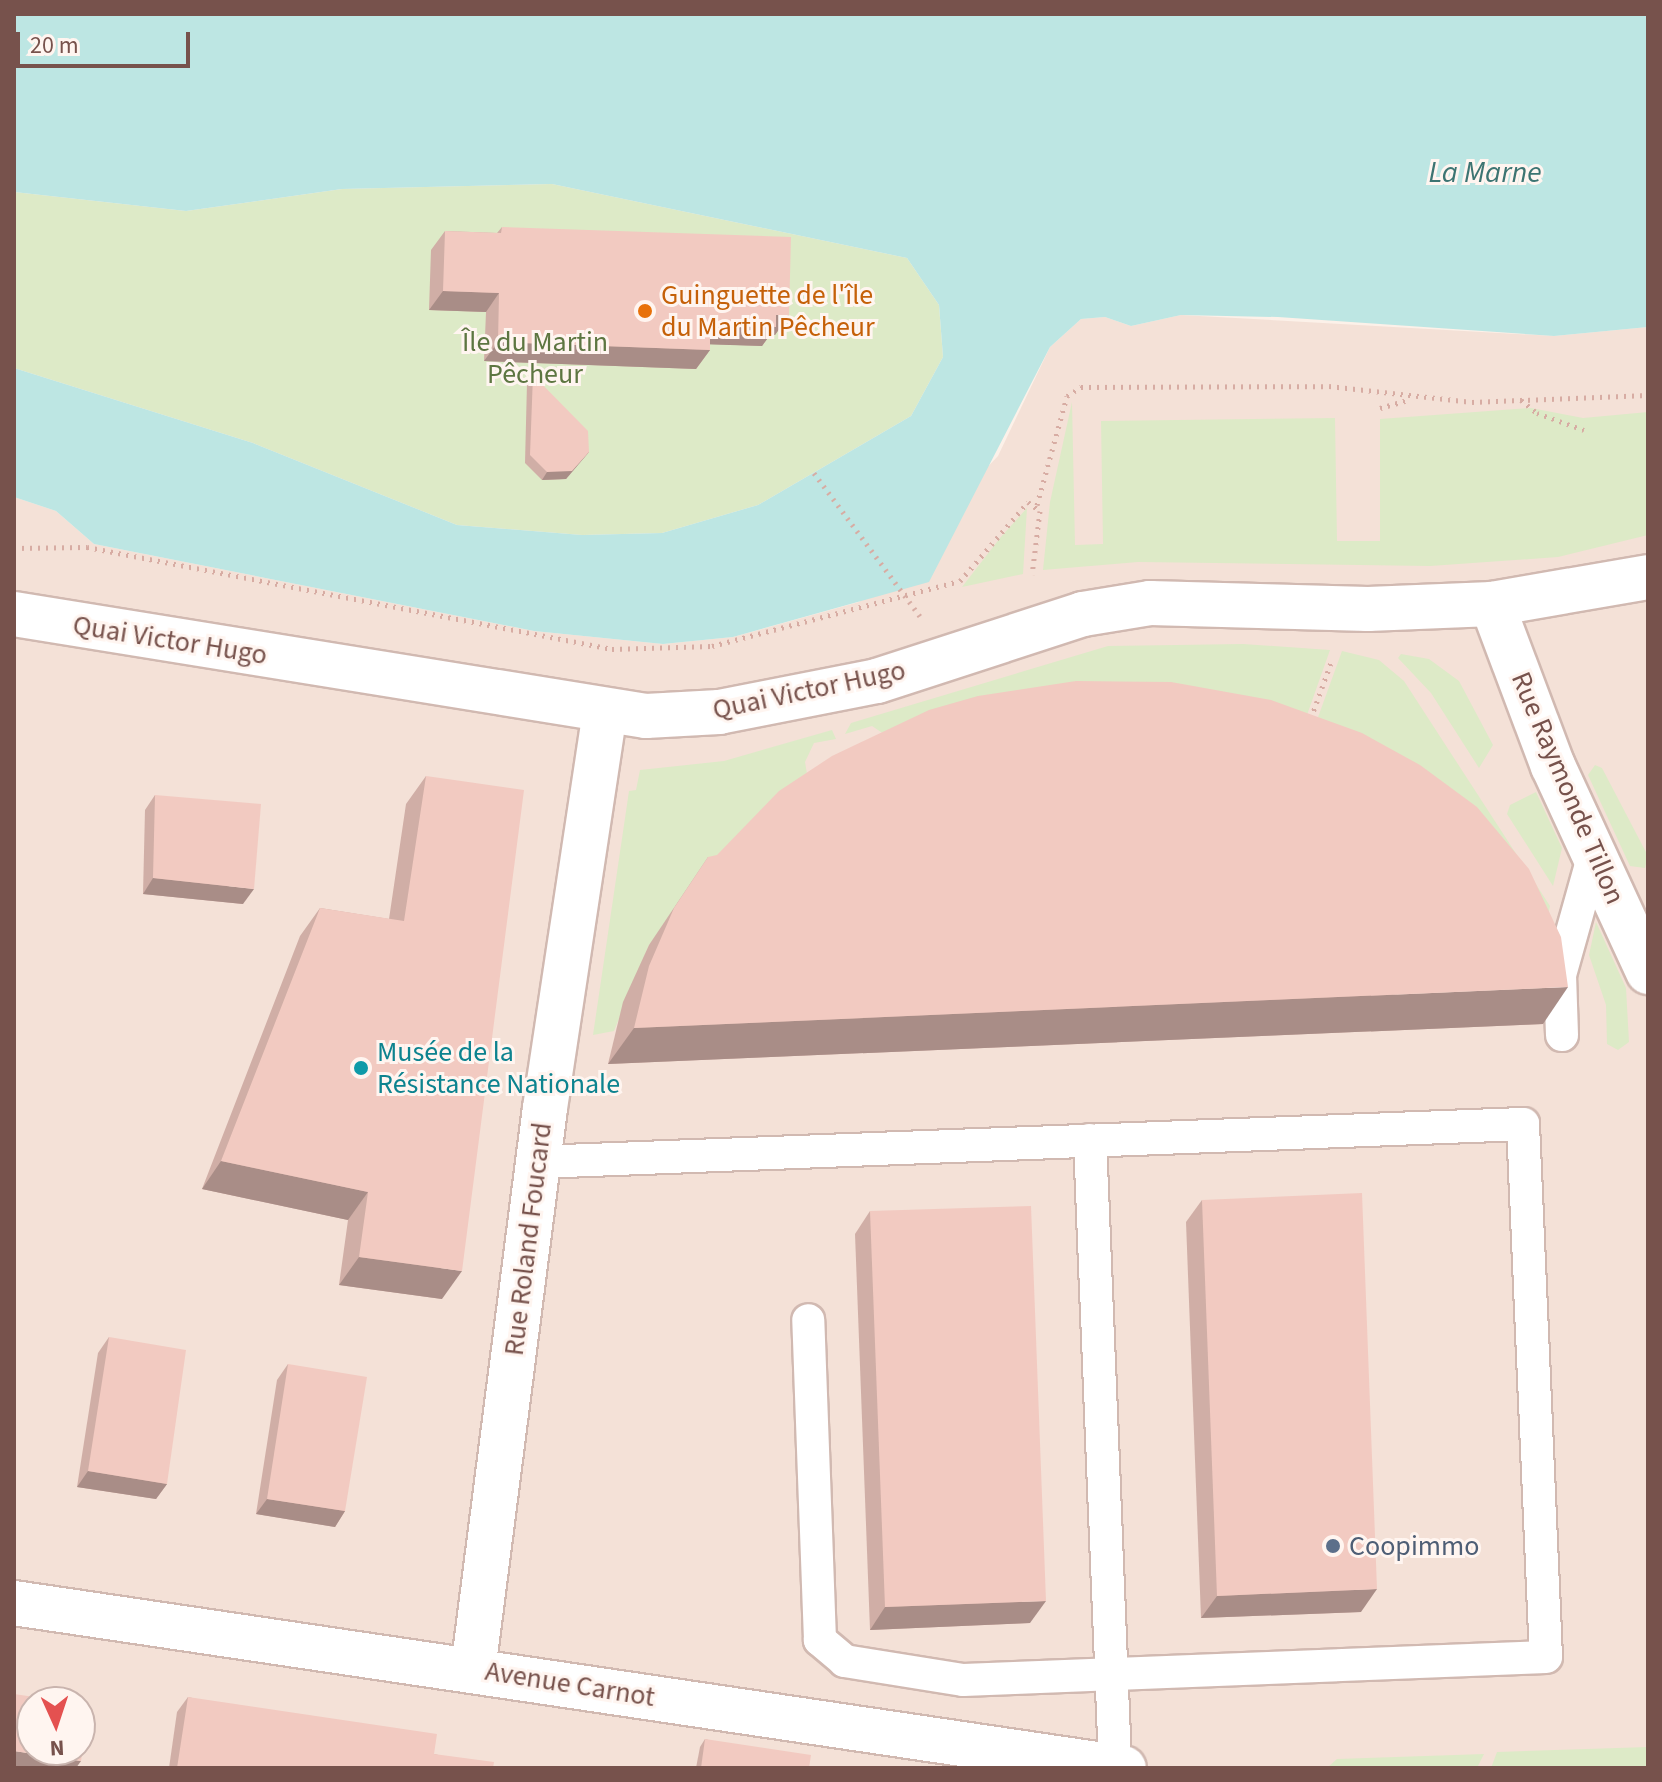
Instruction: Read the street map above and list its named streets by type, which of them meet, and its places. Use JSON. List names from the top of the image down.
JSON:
{
  "streets": {
    "street": [
      "Quai Victor Hugo",
      "Rue Raymonde Tillon",
      "Rue Roland Foucard",
      "Avenue Carnot"
    ]
  },
  "crossings": [
    ["Quai Victor Hugo", "Rue Raymonde Tillon"],
    ["Quai Victor Hugo", "Rue Roland Foucard"],
    ["Rue Roland Foucard", "Avenue Carnot"]
  ],
  "water": ["La Marne"],
  "parks": ["Île du Martin Pêcheur"],
  "places": ["Guinguette de l'île du Martin Pêcheur", "Musée de la Résistance Nationale", "Coopimmo"],
  "scale_bar": "20 m",
  "north": "bottom"
}
